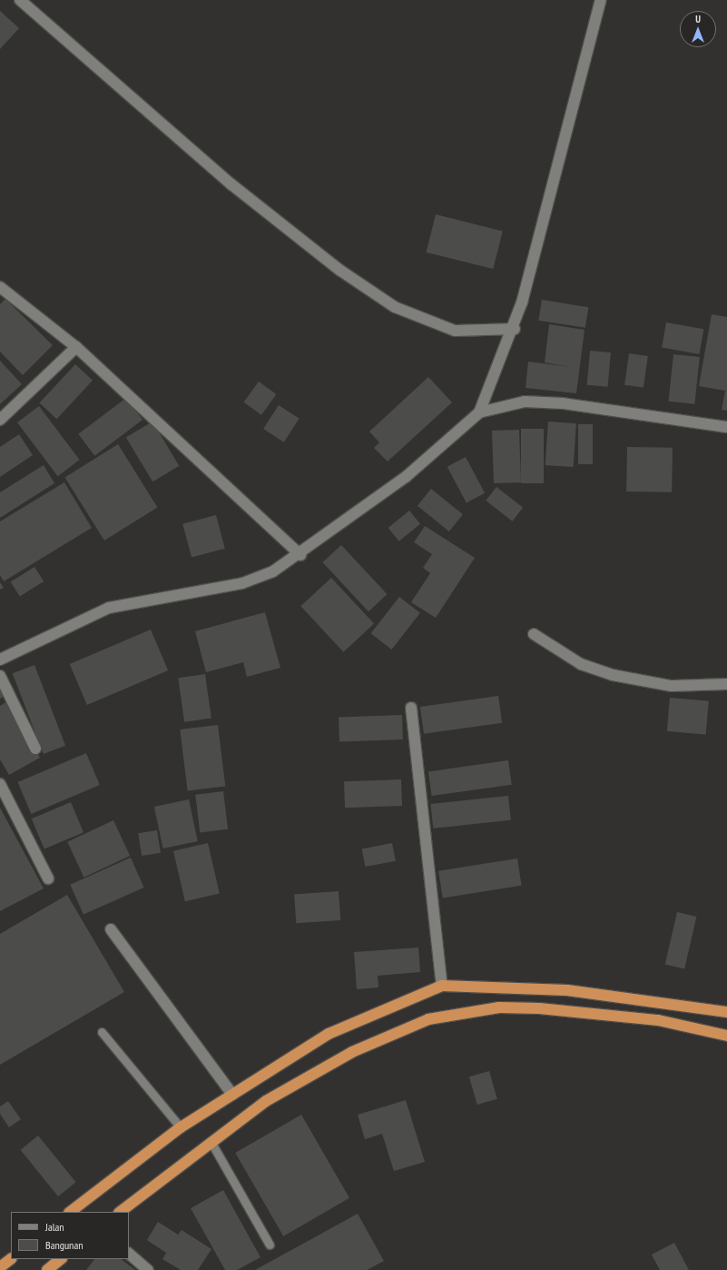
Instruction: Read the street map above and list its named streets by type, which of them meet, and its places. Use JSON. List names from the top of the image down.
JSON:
{
  "legend": ["Jalan", "Bangunan"],
  "north": "top"
}
